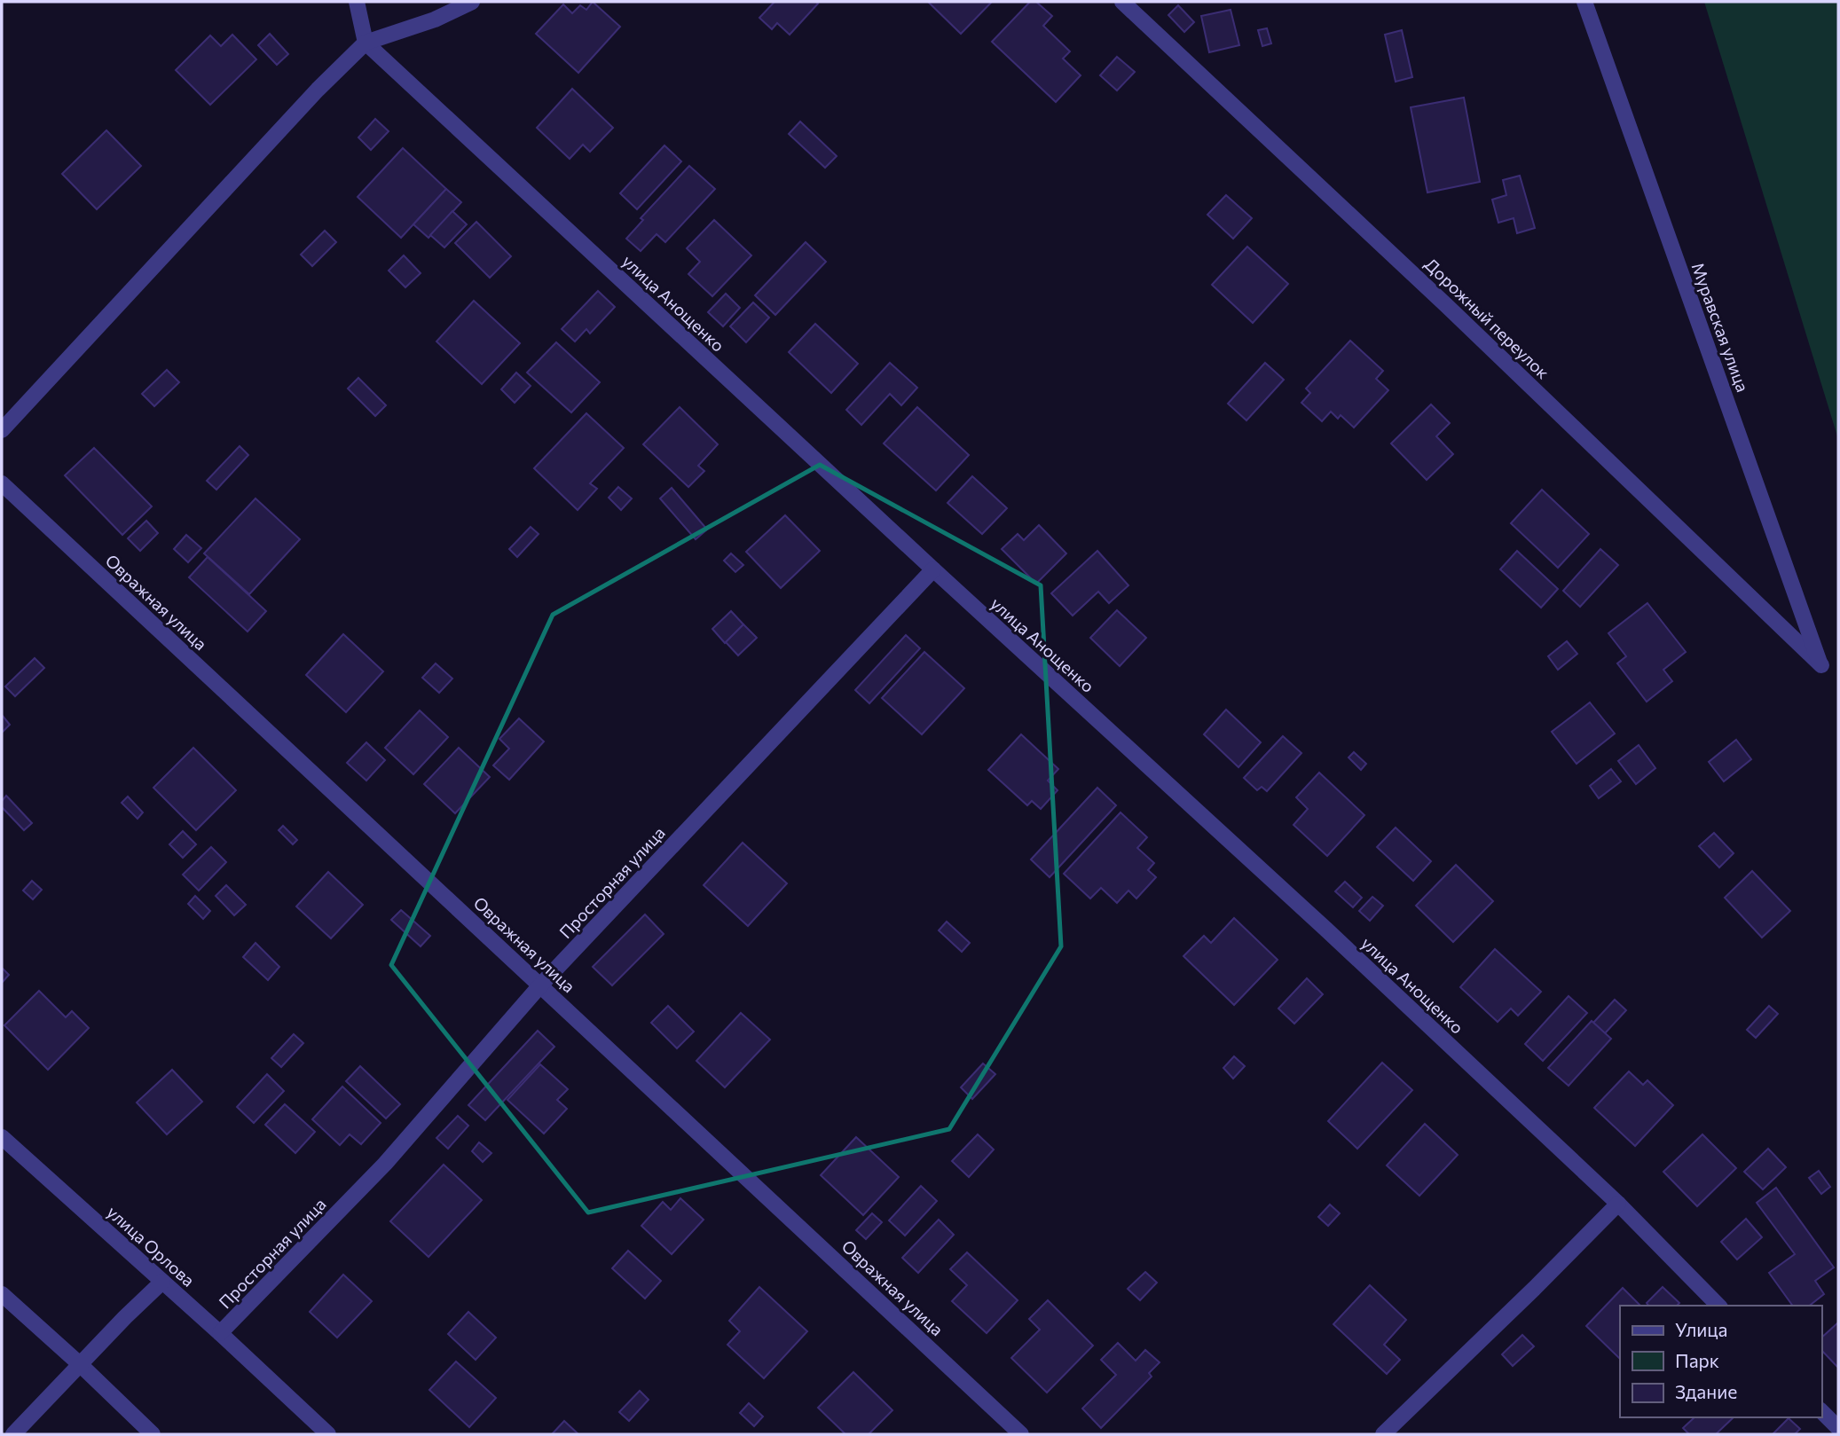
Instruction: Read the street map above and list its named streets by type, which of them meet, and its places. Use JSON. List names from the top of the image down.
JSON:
{
  "streets": {
    "street": [
      "улица Анощенко",
      "Дорожный переулок",
      "Муравская улица",
      "Овражная улица",
      "Просторная улица",
      "улица Орлова"
    ]
  },
  "crossings": [
    ["улица Анощенко", "Просторная улица"],
    ["Дорожный переулок", "Муравская улица"],
    ["Овражная улица", "Просторная улица"],
    ["Просторная улица", "улица Орлова"]
  ],
  "legend": ["Улица", "Парк", "Здание"]
}
